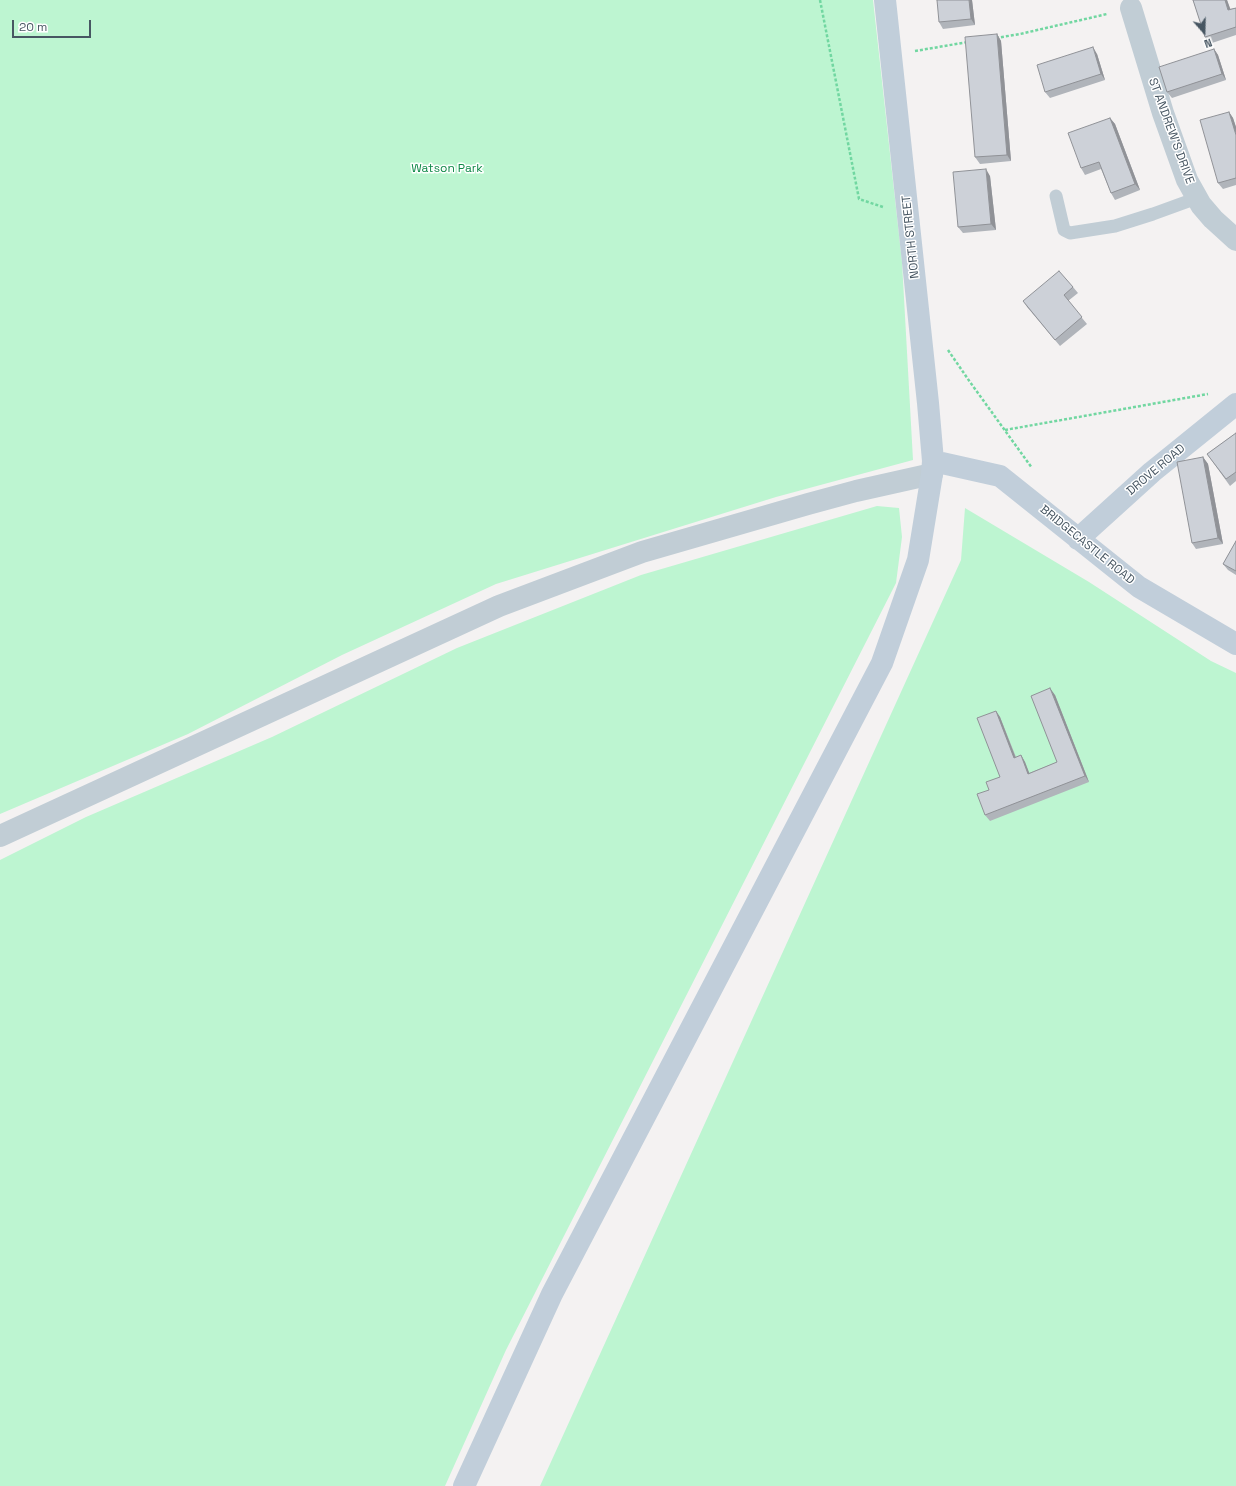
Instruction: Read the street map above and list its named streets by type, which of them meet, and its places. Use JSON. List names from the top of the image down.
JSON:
{
  "streets": {
    "main road": ["NORTH STREET", "DROVE ROAD", "BRIDGECASTLE ROAD"],
    "street": ["ST ANDREW'S DRIVE"]
  },
  "crossings": [
    ["NORTH STREET", "BRIDGECASTLE ROAD"],
    ["DROVE ROAD", "BRIDGECASTLE ROAD"]
  ],
  "parks": ["Watson Park"],
  "scale_bar": "20 m",
  "north": "bottom"
}
